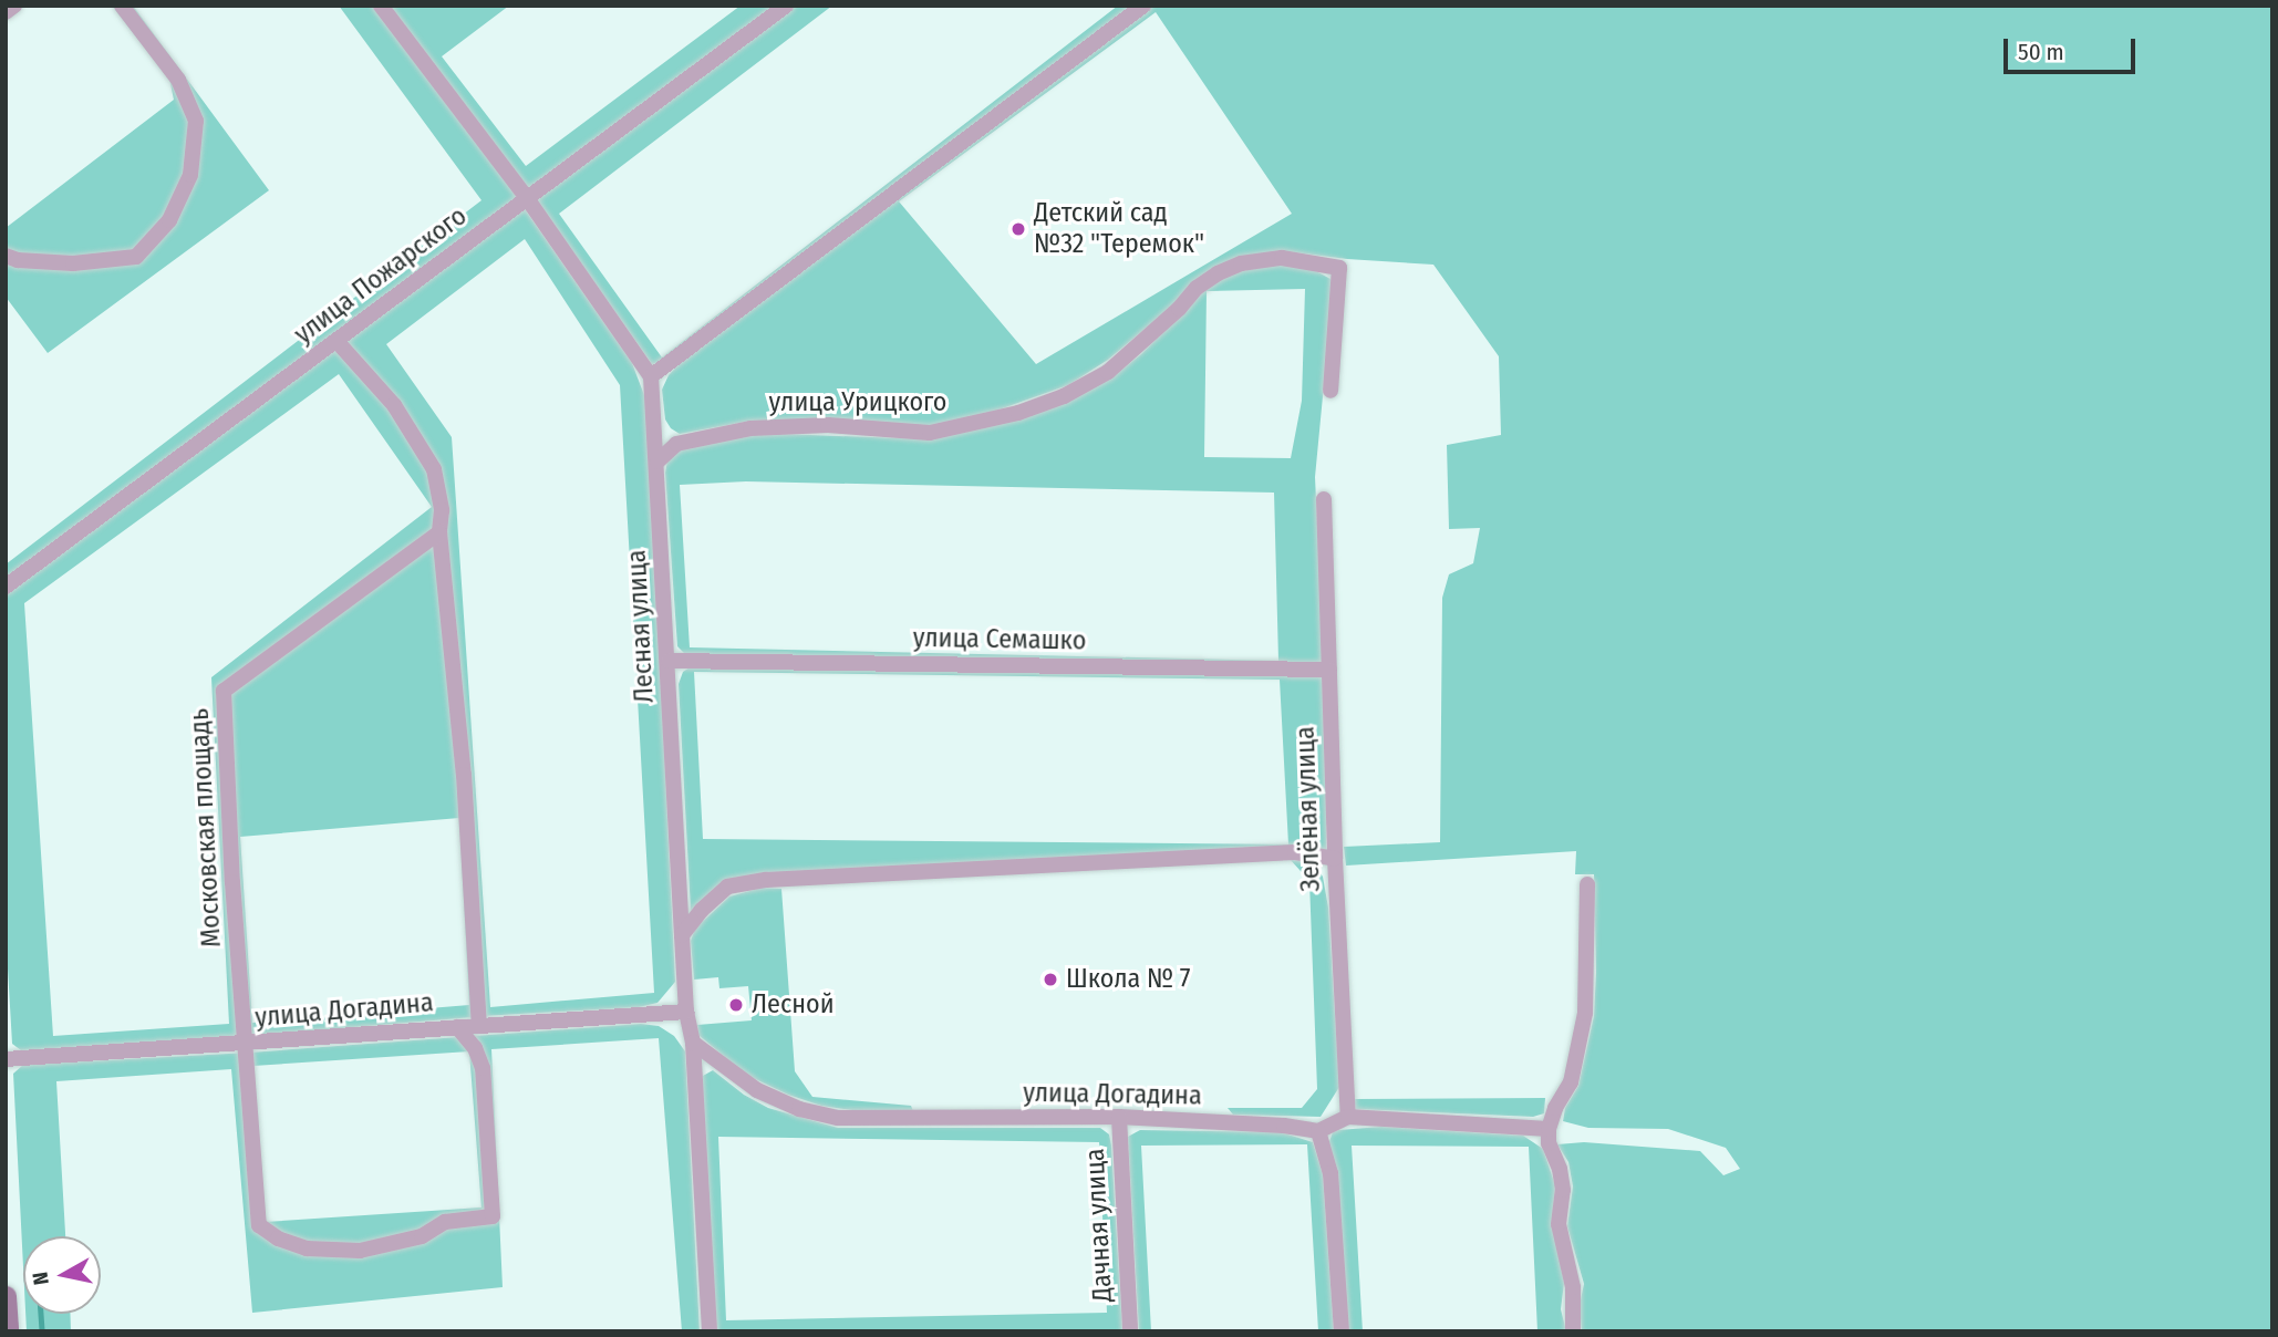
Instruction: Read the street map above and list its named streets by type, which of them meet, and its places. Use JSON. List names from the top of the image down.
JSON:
{
  "streets": {
    "street": [
      "улица Пожарского",
      "улица Урицкого",
      "Лесная улица",
      "улица Семашко",
      "Зелёная улица",
      "Московская площадь",
      "улица Догадина",
      "Дачная улица"
    ]
  },
  "crossings": [
    ["улица Пожарского", "Лесная улица"],
    ["Лесная улица", "улица Семашко"],
    ["Лесная улица", "улица Догадина"],
    ["улица Семашко", "Зелёная улица"],
    ["Московская площадь", "улица Догадина"],
    ["улица Догадина", "Дачная улица"]
  ],
  "places": ["Детский сад №32 \"Теремок\"", "Школа № 7", "Лесной"],
  "scale_bar": "50 m",
  "north": "left"
}
